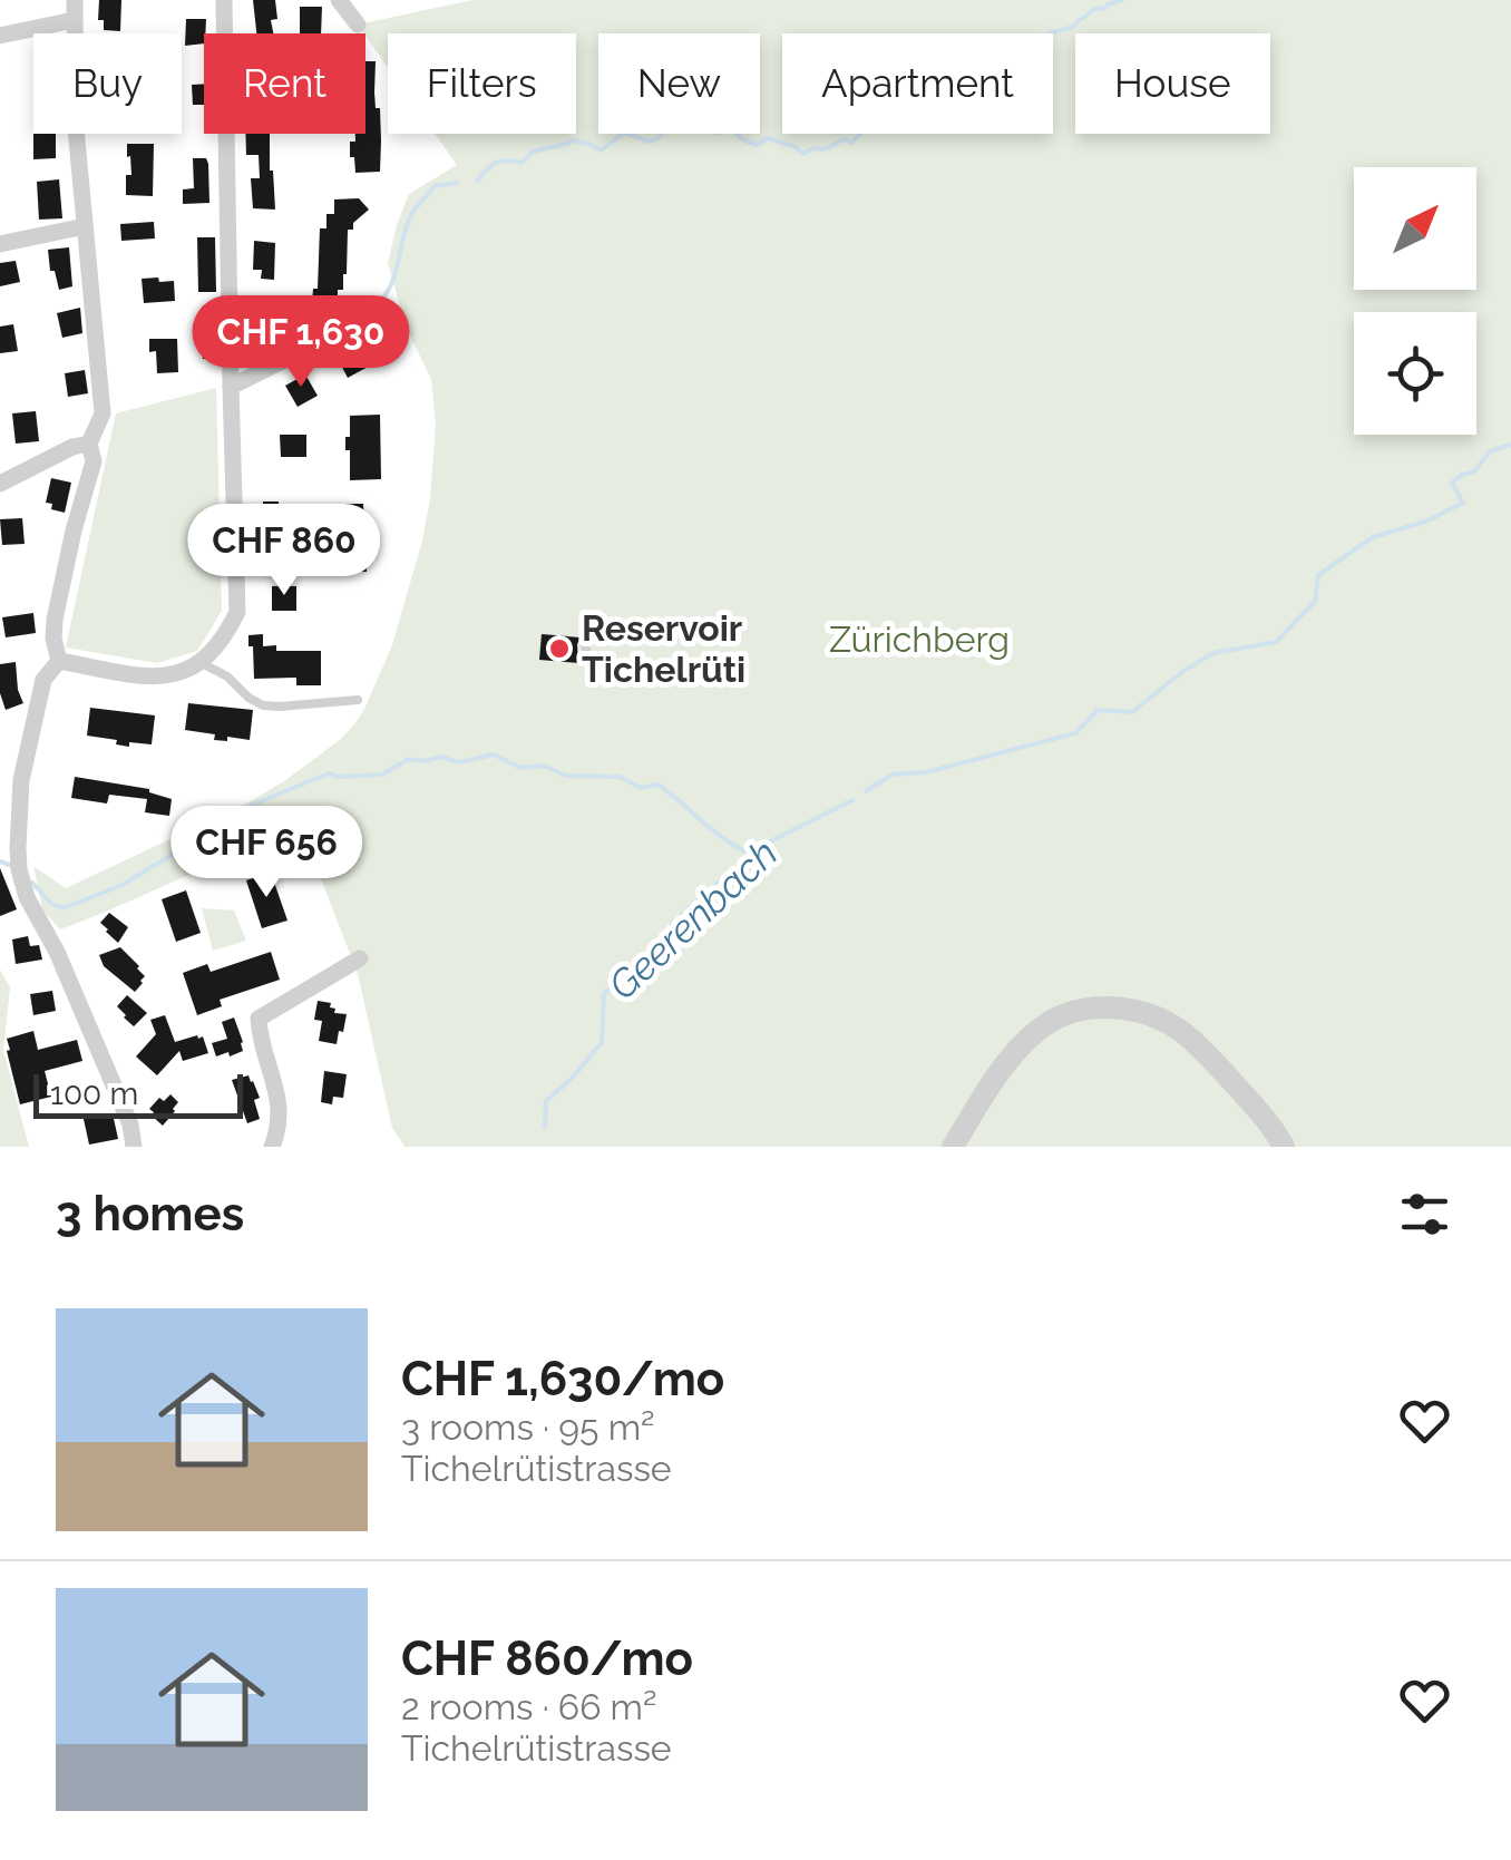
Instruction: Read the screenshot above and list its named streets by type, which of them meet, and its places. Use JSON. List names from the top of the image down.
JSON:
{
  "water": ["Geerenbach"],
  "parks": ["Zürichberg"],
  "places": ["Reservoir Tichelrüti"],
  "scale_bar": "100 m",
  "north": "top right",
  "page": {
    "chip": [
      "Buy",
      "Rent",
      "Filters",
      "New",
      "Apartment",
      "House"
    ],
    "price": ["CHF 1,630", "CHF 860", "CHF 656"],
    "scale": "100 m",
    "heading": "3 homes",
    "list": [
      {
        "name": "CHF 1,630/mo",
        "note": "3 rooms · 95 m² · Tichelrütistrasse"
      },
      {
        "name": "CHF 860/mo",
        "note": "2 rooms · 66 m² · Tichelrütistrasse"
      }
    ]
  }
}
